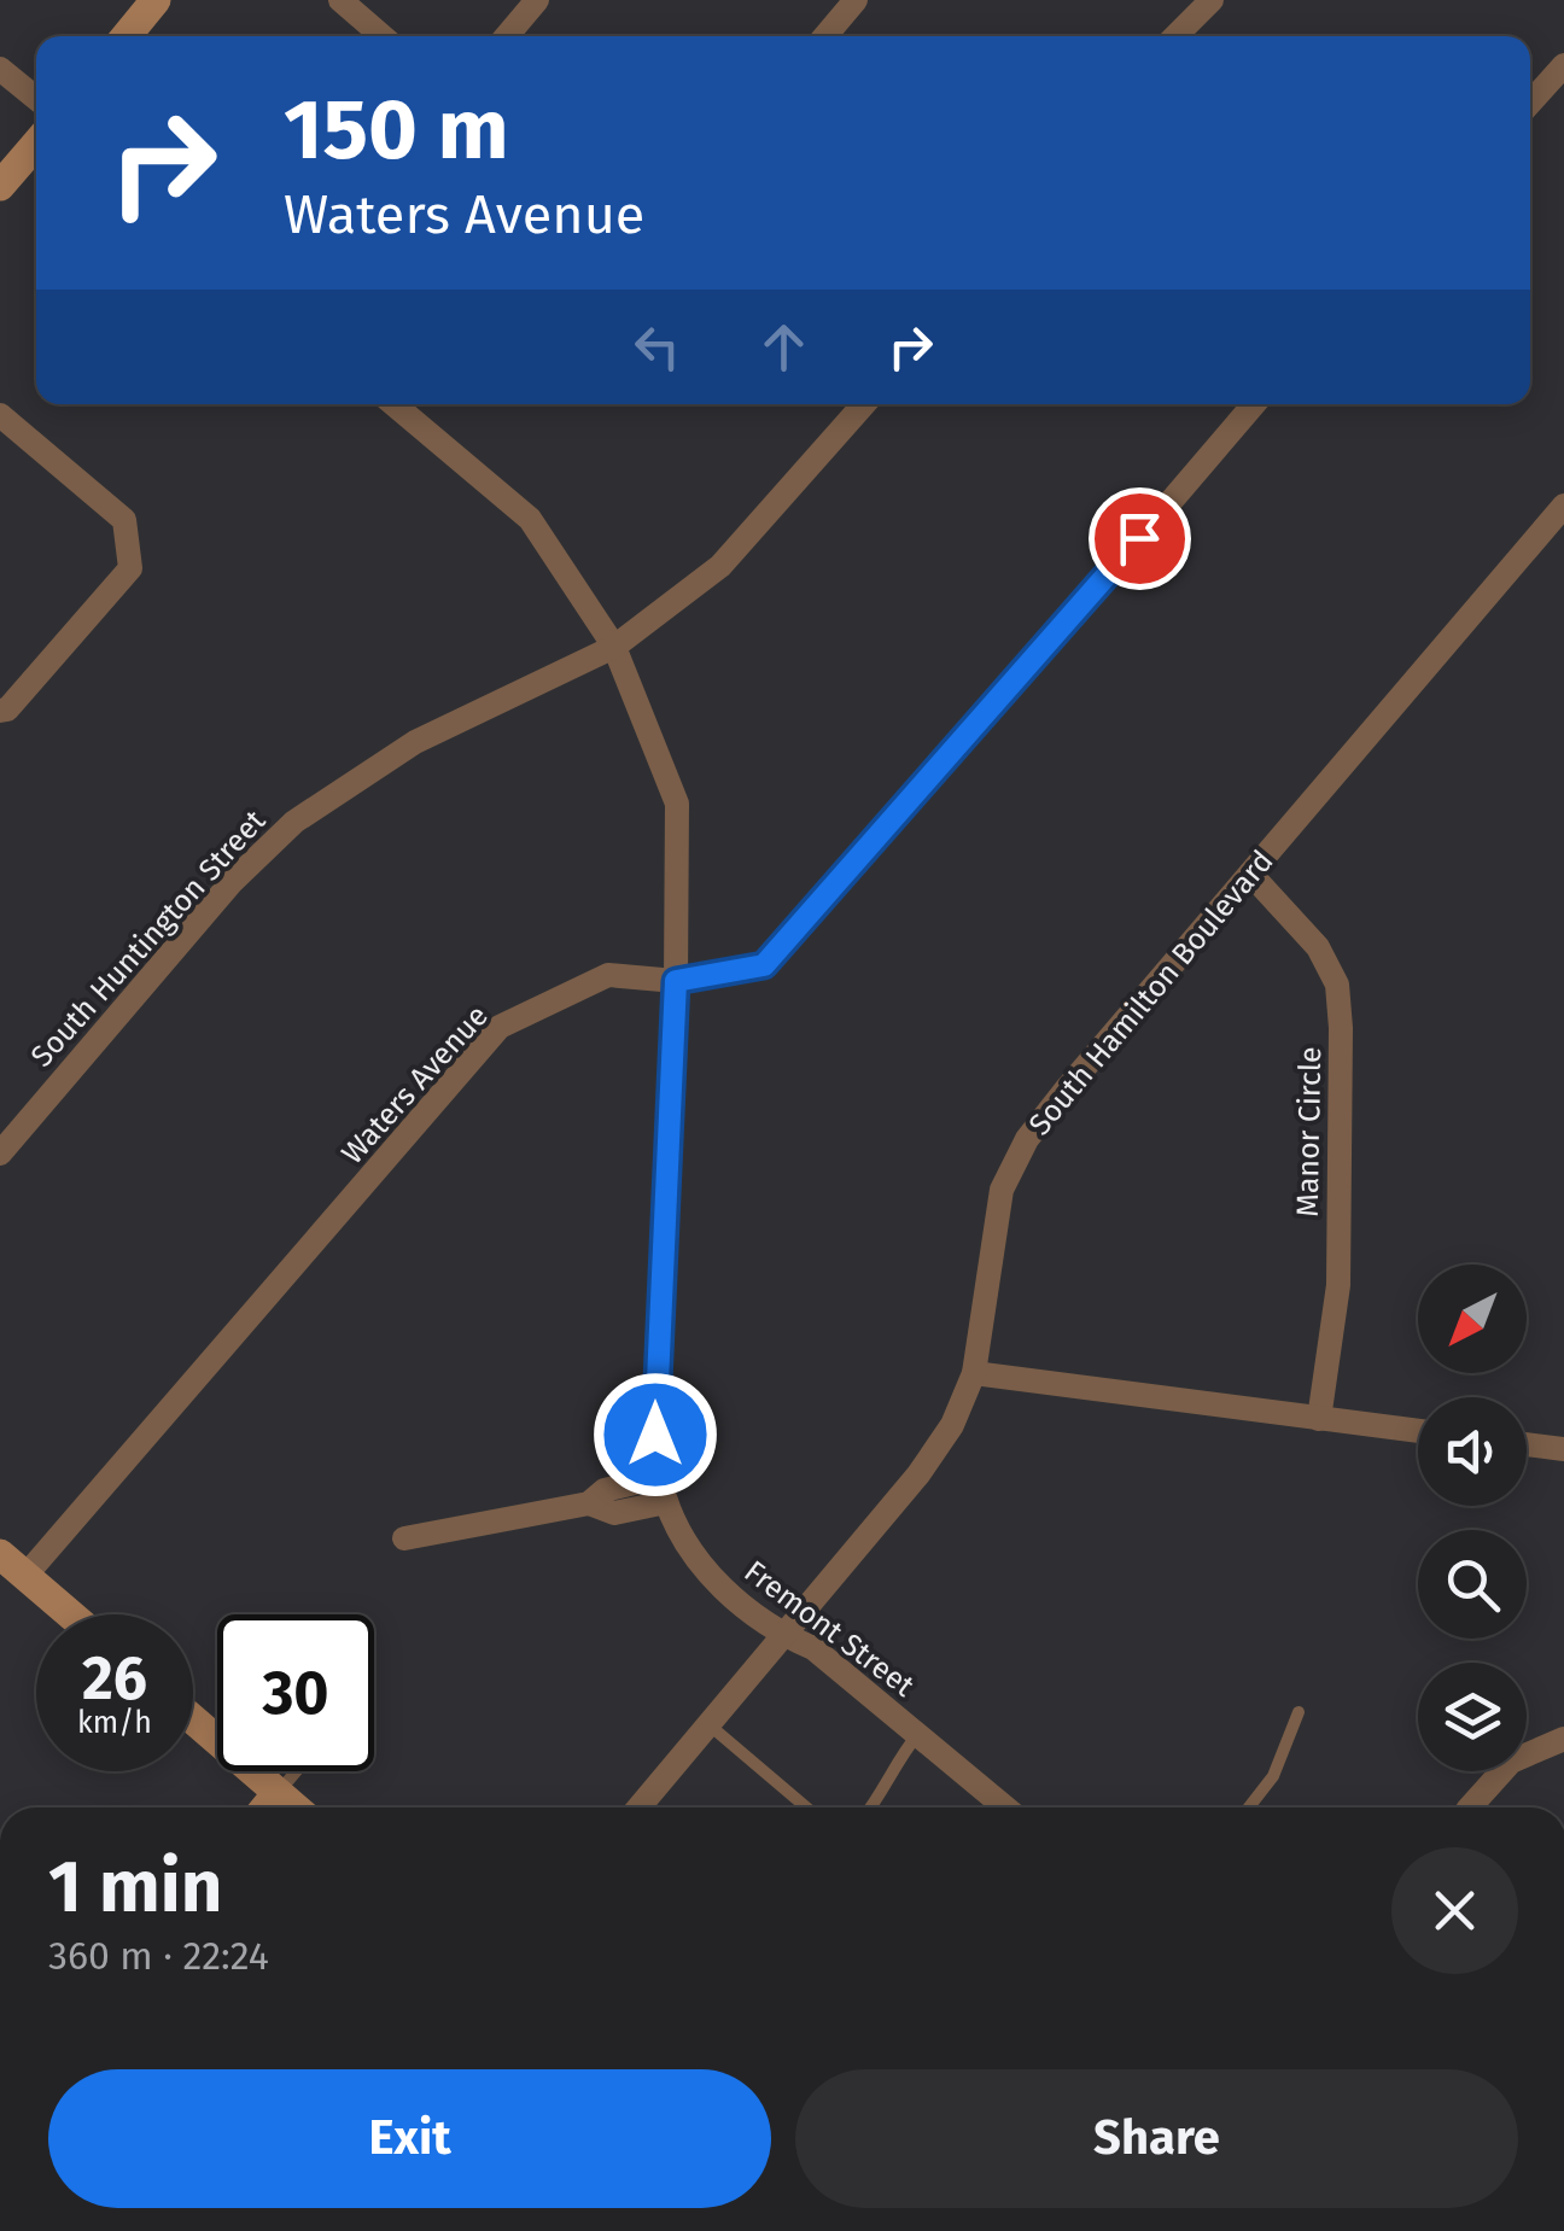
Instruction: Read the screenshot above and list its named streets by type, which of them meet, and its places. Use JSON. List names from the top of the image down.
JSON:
{
  "streets": {
    "street": [
      "South Huntington Street",
      "South Hamilton Boulevard",
      "Waters Avenue",
      "Manor Circle",
      "Fremont Street"
    ]
  },
  "crossings": [
    ["South Huntington Street", "Fremont Street"],
    ["South Hamilton Boulevard", "Manor Circle"],
    ["South Hamilton Boulevard", "Fremont Street"],
    ["Waters Avenue", "Fremont Street"]
  ],
  "north": "bottom left",
  "page": {
    "turn": ["150 m", "Waters Avenue"],
    "speed": "26 km/h",
    "limit": "30",
    "heading": ["1 min", "360 m · 22:24"],
    "buttons": ["Exit", "Share"]
  }
}
